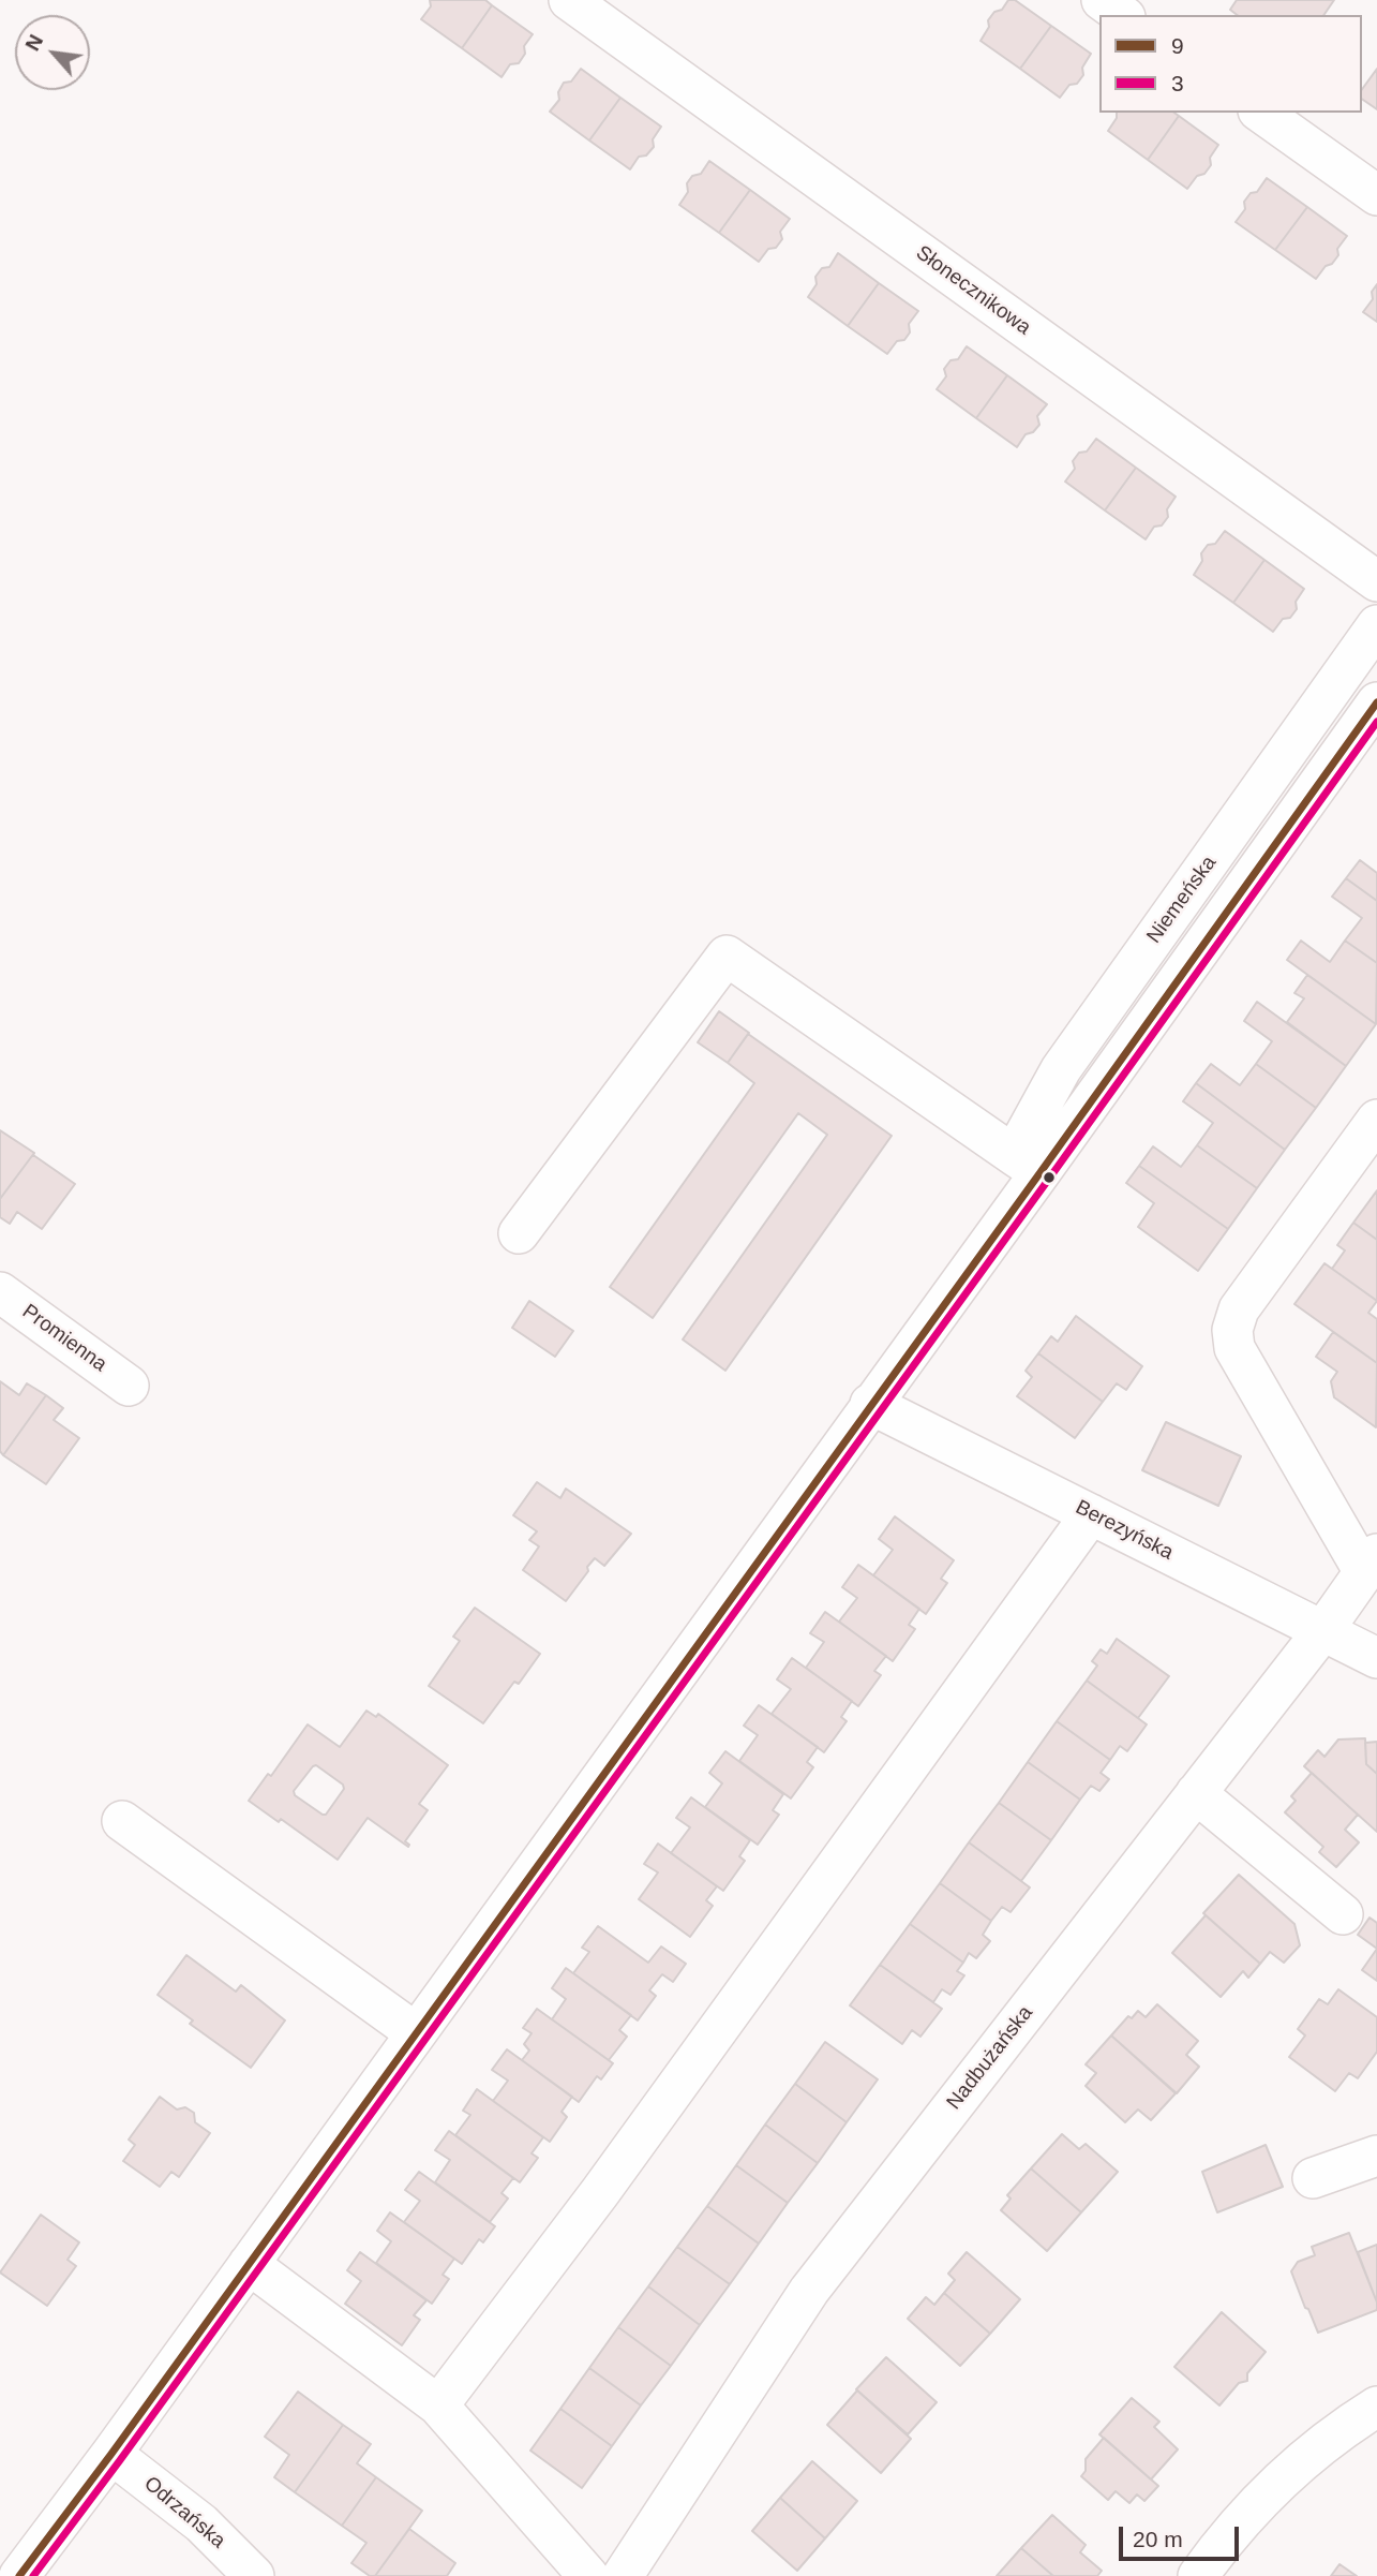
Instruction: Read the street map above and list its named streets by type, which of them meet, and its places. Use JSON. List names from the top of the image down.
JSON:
{
  "streets": {
    "street": [
      "Słonecznikowa",
      "Niemeńska",
      "Promienna",
      "Berezyńska",
      "Nadbużańska",
      "Odrzańska"
    ]
  },
  "crossings": [
    ["Niemeńska", "Berezyńska"],
    ["Niemeńska", "Odrzańska"],
    ["Berezyńska", "Nadbużańska"]
  ],
  "lines": ["transit line 9", "transit line 3"],
  "legend": ["9", "3"],
  "scale_bar": "20 m",
  "north": "top left"
}
